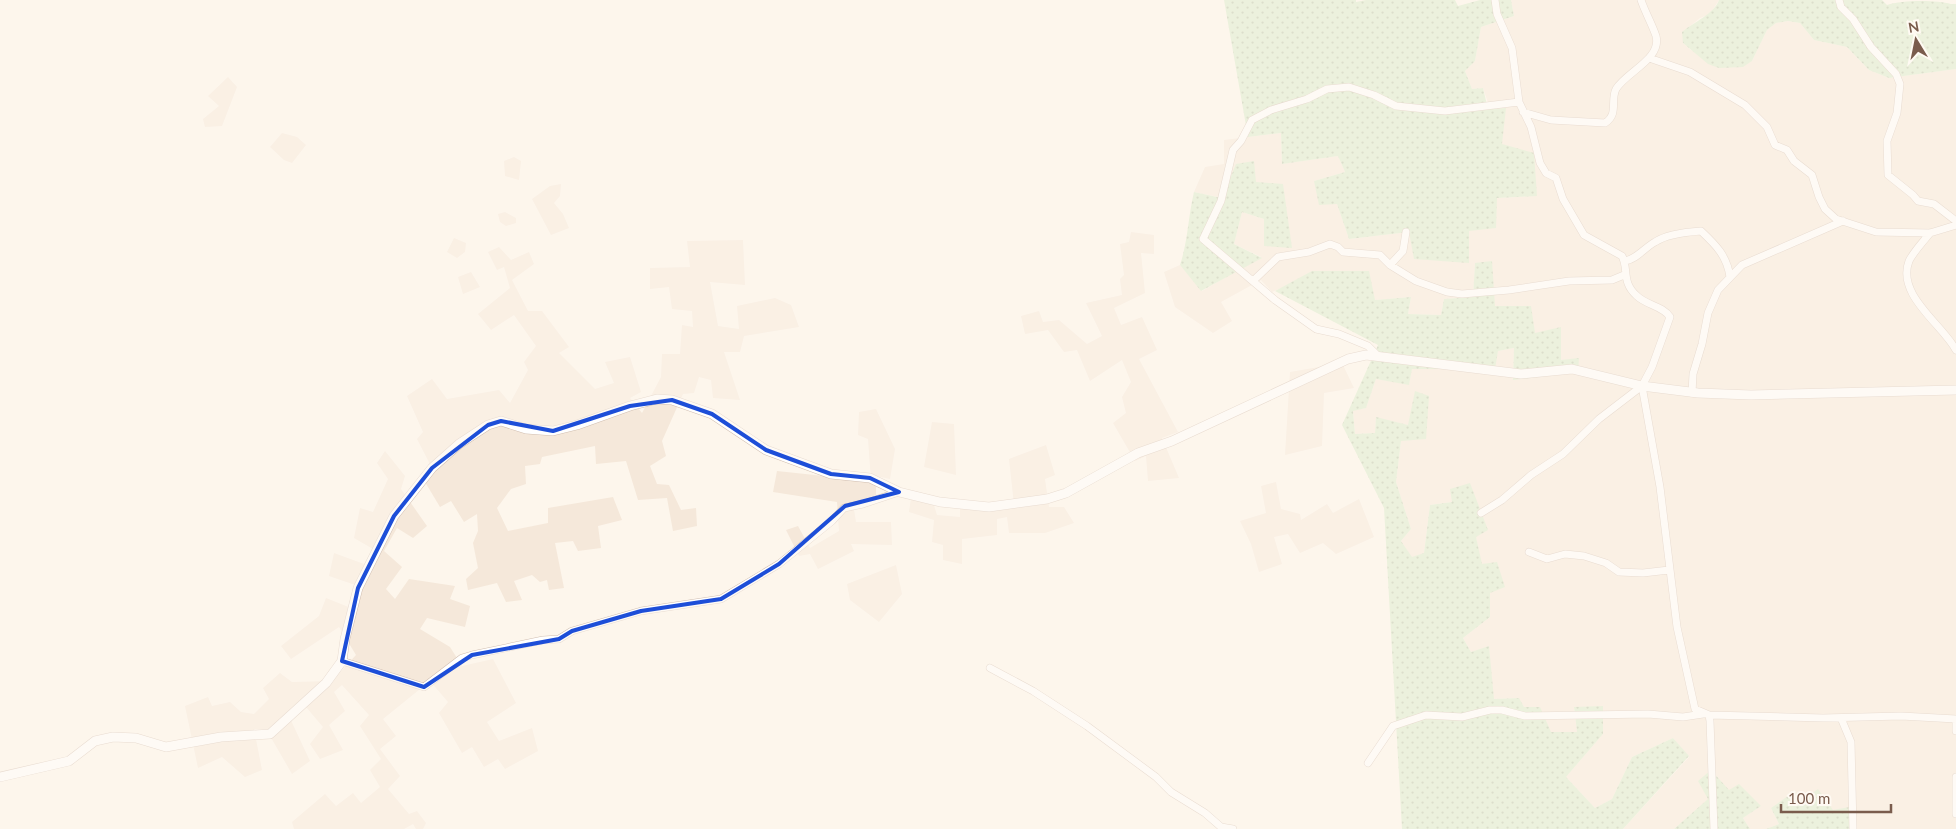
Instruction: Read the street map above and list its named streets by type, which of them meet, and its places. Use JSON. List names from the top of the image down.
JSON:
{
  "scale_bar": "100 m",
  "north": "top"
}
